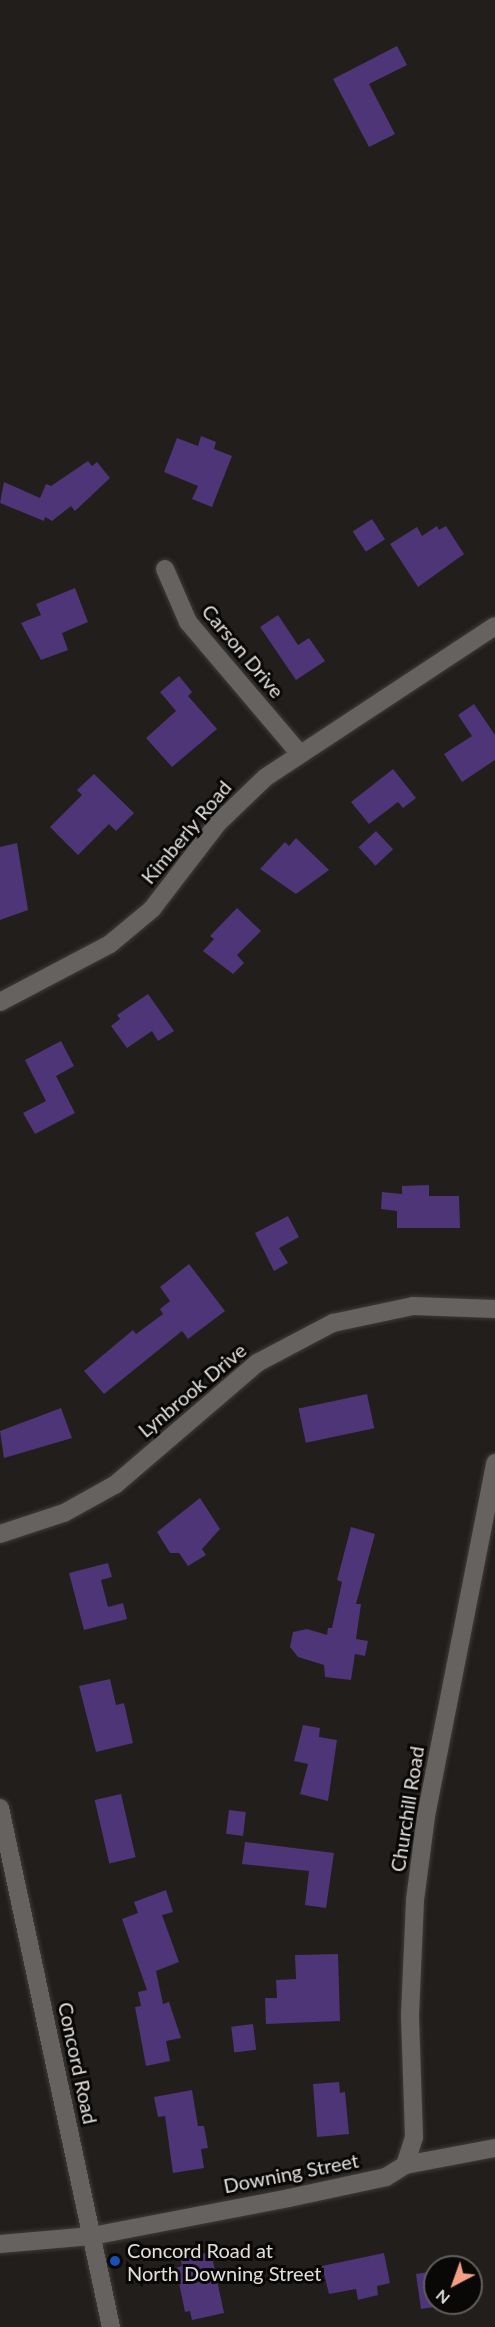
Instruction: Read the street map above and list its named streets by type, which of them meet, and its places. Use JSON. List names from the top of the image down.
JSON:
{
  "streets": {
    "street": [
      "Carson Drive",
      "Kimberly Road",
      "Lynbrook Drive",
      "Churchill Road",
      "Concord Road",
      "Downing Street"
    ]
  },
  "crossings": [
    ["Carson Drive", "Kimberly Road"],
    ["Churchill Road", "Downing Street"],
    ["Concord Road", "Downing Street"]
  ],
  "places": ["Concord Road at North Downing Street"],
  "north": "bottom left"
}
